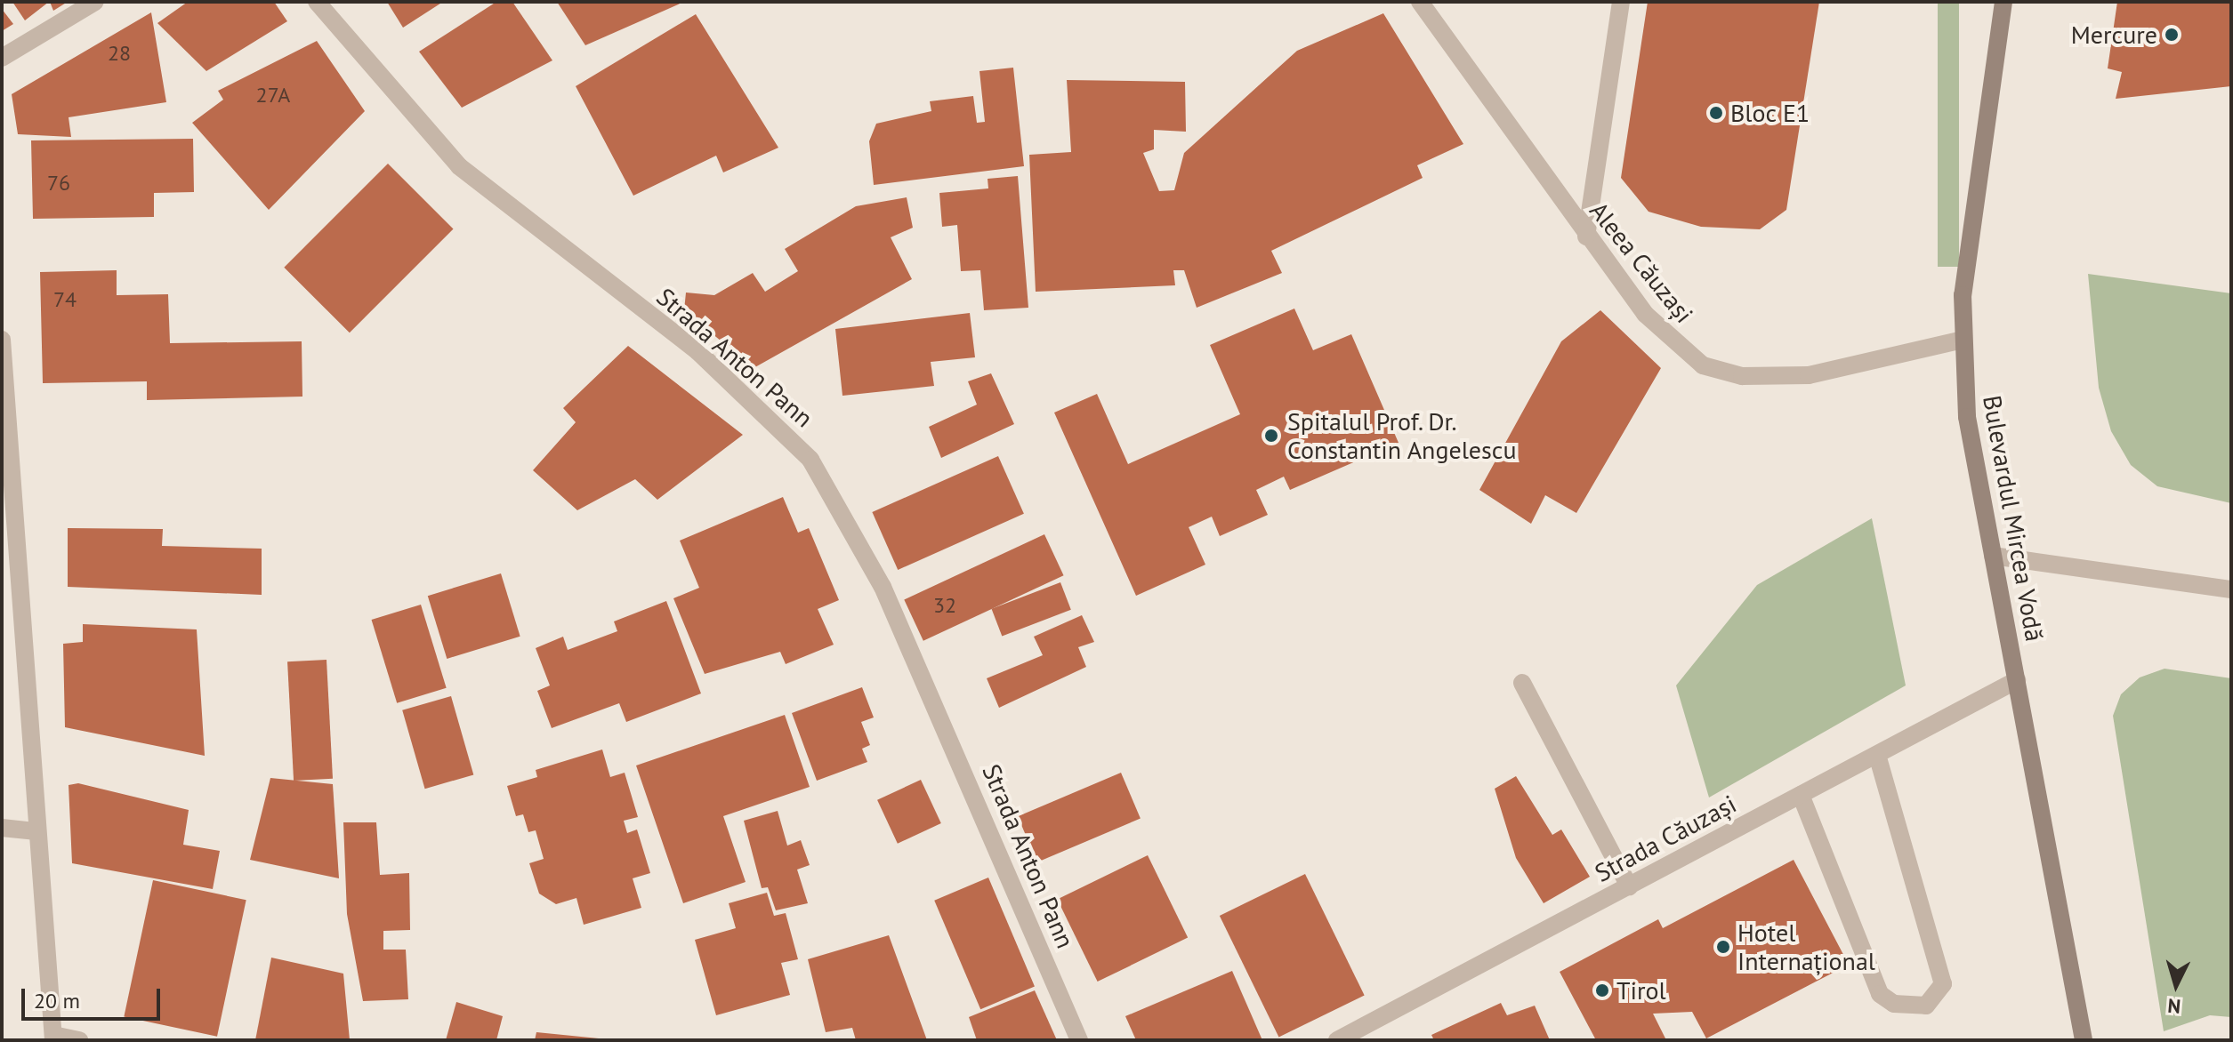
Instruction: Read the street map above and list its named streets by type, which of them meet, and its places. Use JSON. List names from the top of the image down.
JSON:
{
  "streets": {
    "main road": ["Bulevardul Mircea Vodă"],
    "street": ["Aleea Căuzași", "Strada Anton Pann", "Strada Căuzași"]
  },
  "crossings": [
    ["Aleea Căuzași", "Bulevardul Mircea Vodă"],
    ["Bulevardul Mircea Vodă", "Strada Căuzași"]
  ],
  "places": [
    "Mercure",
    "Bloc E1",
    "Spitalul Prof. Dr. Constantin Angelescu",
    "Hotel Internațional",
    "Tirol"
  ],
  "house_numbers": [
    "28",
    "27A",
    "76",
    "74",
    "32"
  ],
  "scale_bar": "20 m",
  "north": "bottom"
}
